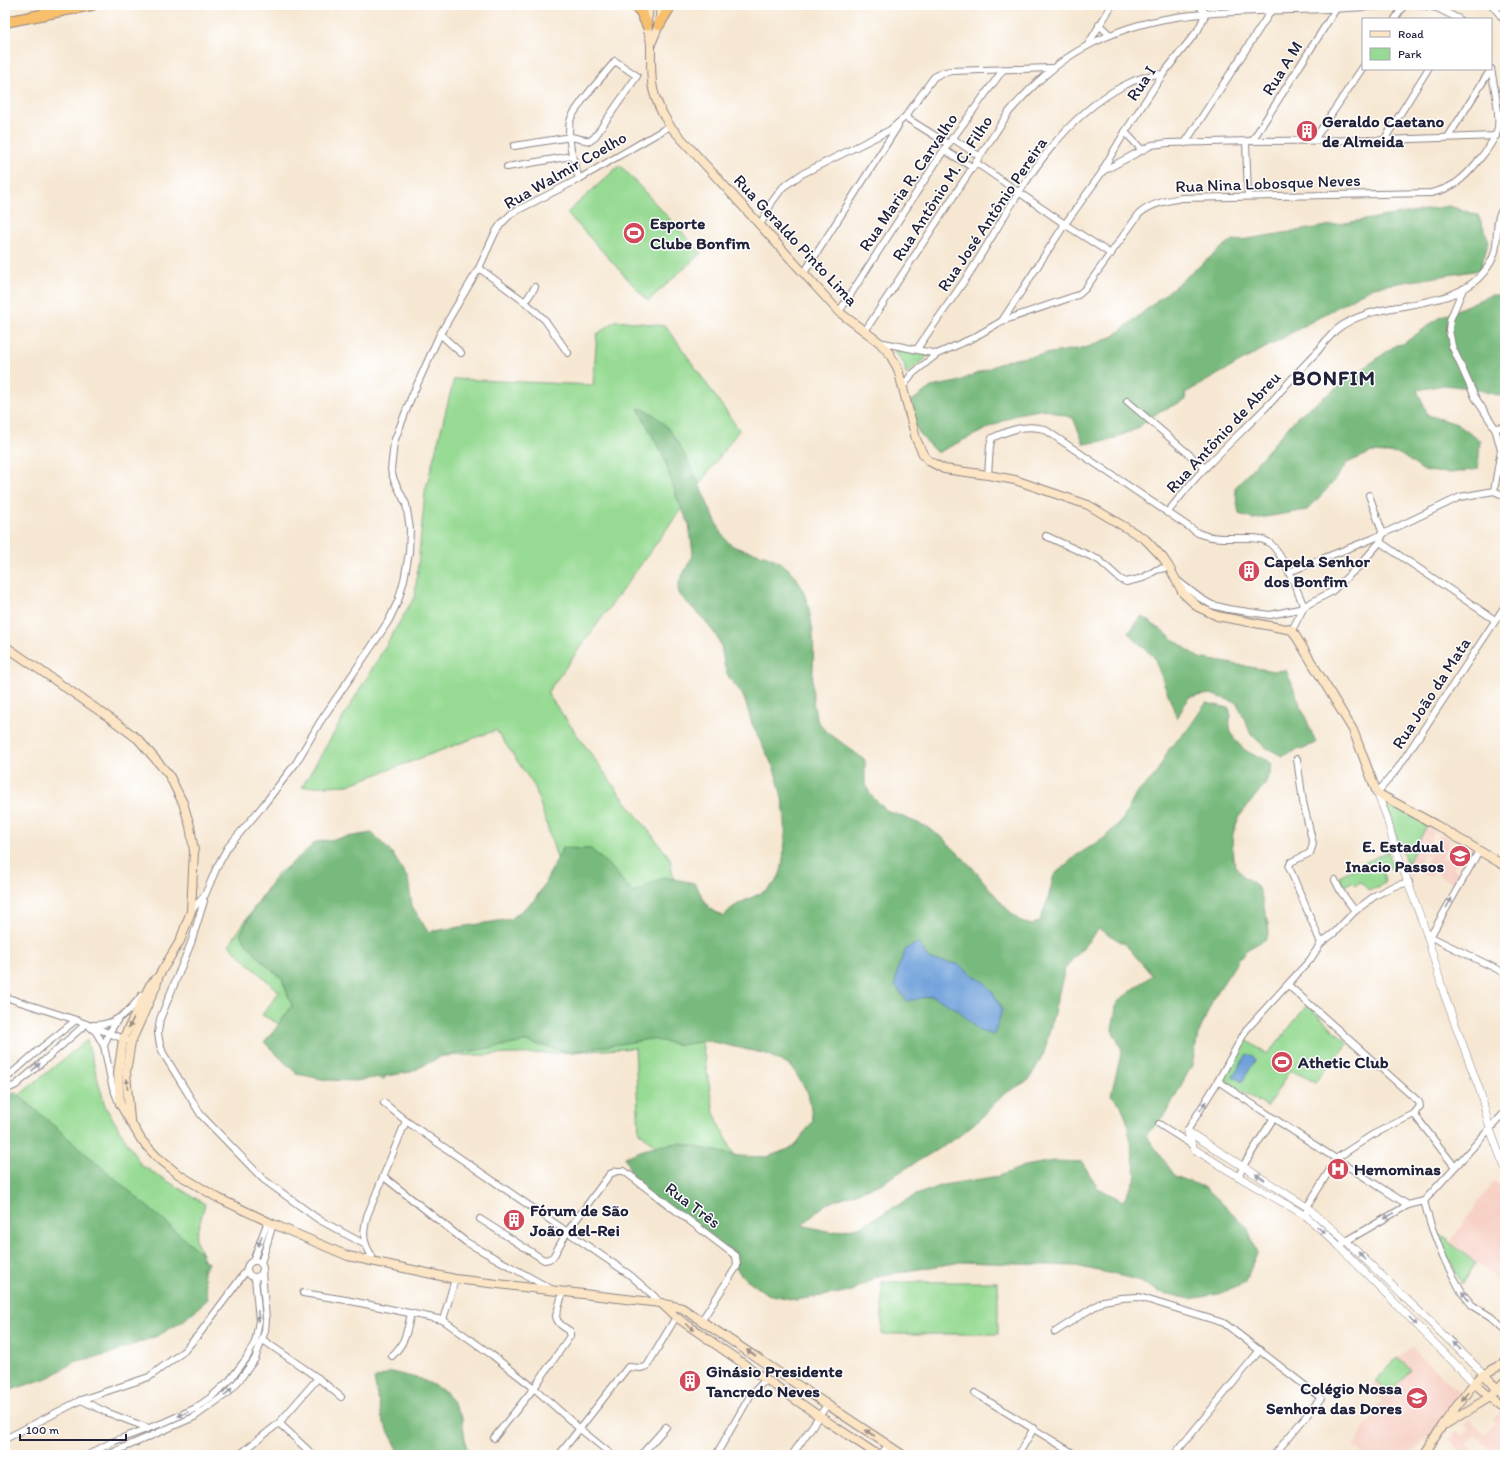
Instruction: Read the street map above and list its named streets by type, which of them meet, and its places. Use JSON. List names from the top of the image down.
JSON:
{
  "streets": {
    "main road": ["Rua Geraldo Pinto Lima"],
    "street": [
      "Rua A M",
      "Rua I",
      "Rua Walmir Coelho",
      "Rua Maria R. Carvalho",
      "Rua Nina Lobosque Neves",
      "Rua Antônio M. C. Filho",
      "Rua José Antônio Pereira",
      "Rua Antônio de Abreu",
      "Rua João da Mata",
      "Rua Três"
    ]
  },
  "crossings": [
    ["Rua A M", "Rua Antônio M. C. Filho"],
    ["Rua I", "Rua Nina Lobosque Neves"],
    ["Rua I", "Rua Antônio M. C. Filho"],
    ["Rua I", "Rua José Antônio Pereira"],
    ["Rua Walmir Coelho", "Rua Geraldo Pinto Lima"],
    ["Rua Maria R. Carvalho", "Rua Geraldo Pinto Lima"],
    ["Rua Nina Lobosque Neves", "Rua Geraldo Pinto Lima"],
    ["Rua Antônio M. C. Filho", "Rua Geraldo Pinto Lima"]
  ],
  "districts": ["BONFIM"],
  "places": {
    "building": [
      "Geraldo Caetano de Almeida",
      "Capela Senhor dos Bonfim",
      "Fórum de São João del-Rei",
      "Ginásio Presidente Tancredo Neves"
    ],
    "sports": ["Esporte Clube Bonfim", "Athetic Club"],
    "school or university": ["E. Estadual Inacio Passos", "Colégio Nossa Senhora das Dores"],
    "hospital": ["Hemominas"]
  },
  "legend": ["Road", "Park"],
  "scale_bar": "100 m"
}
